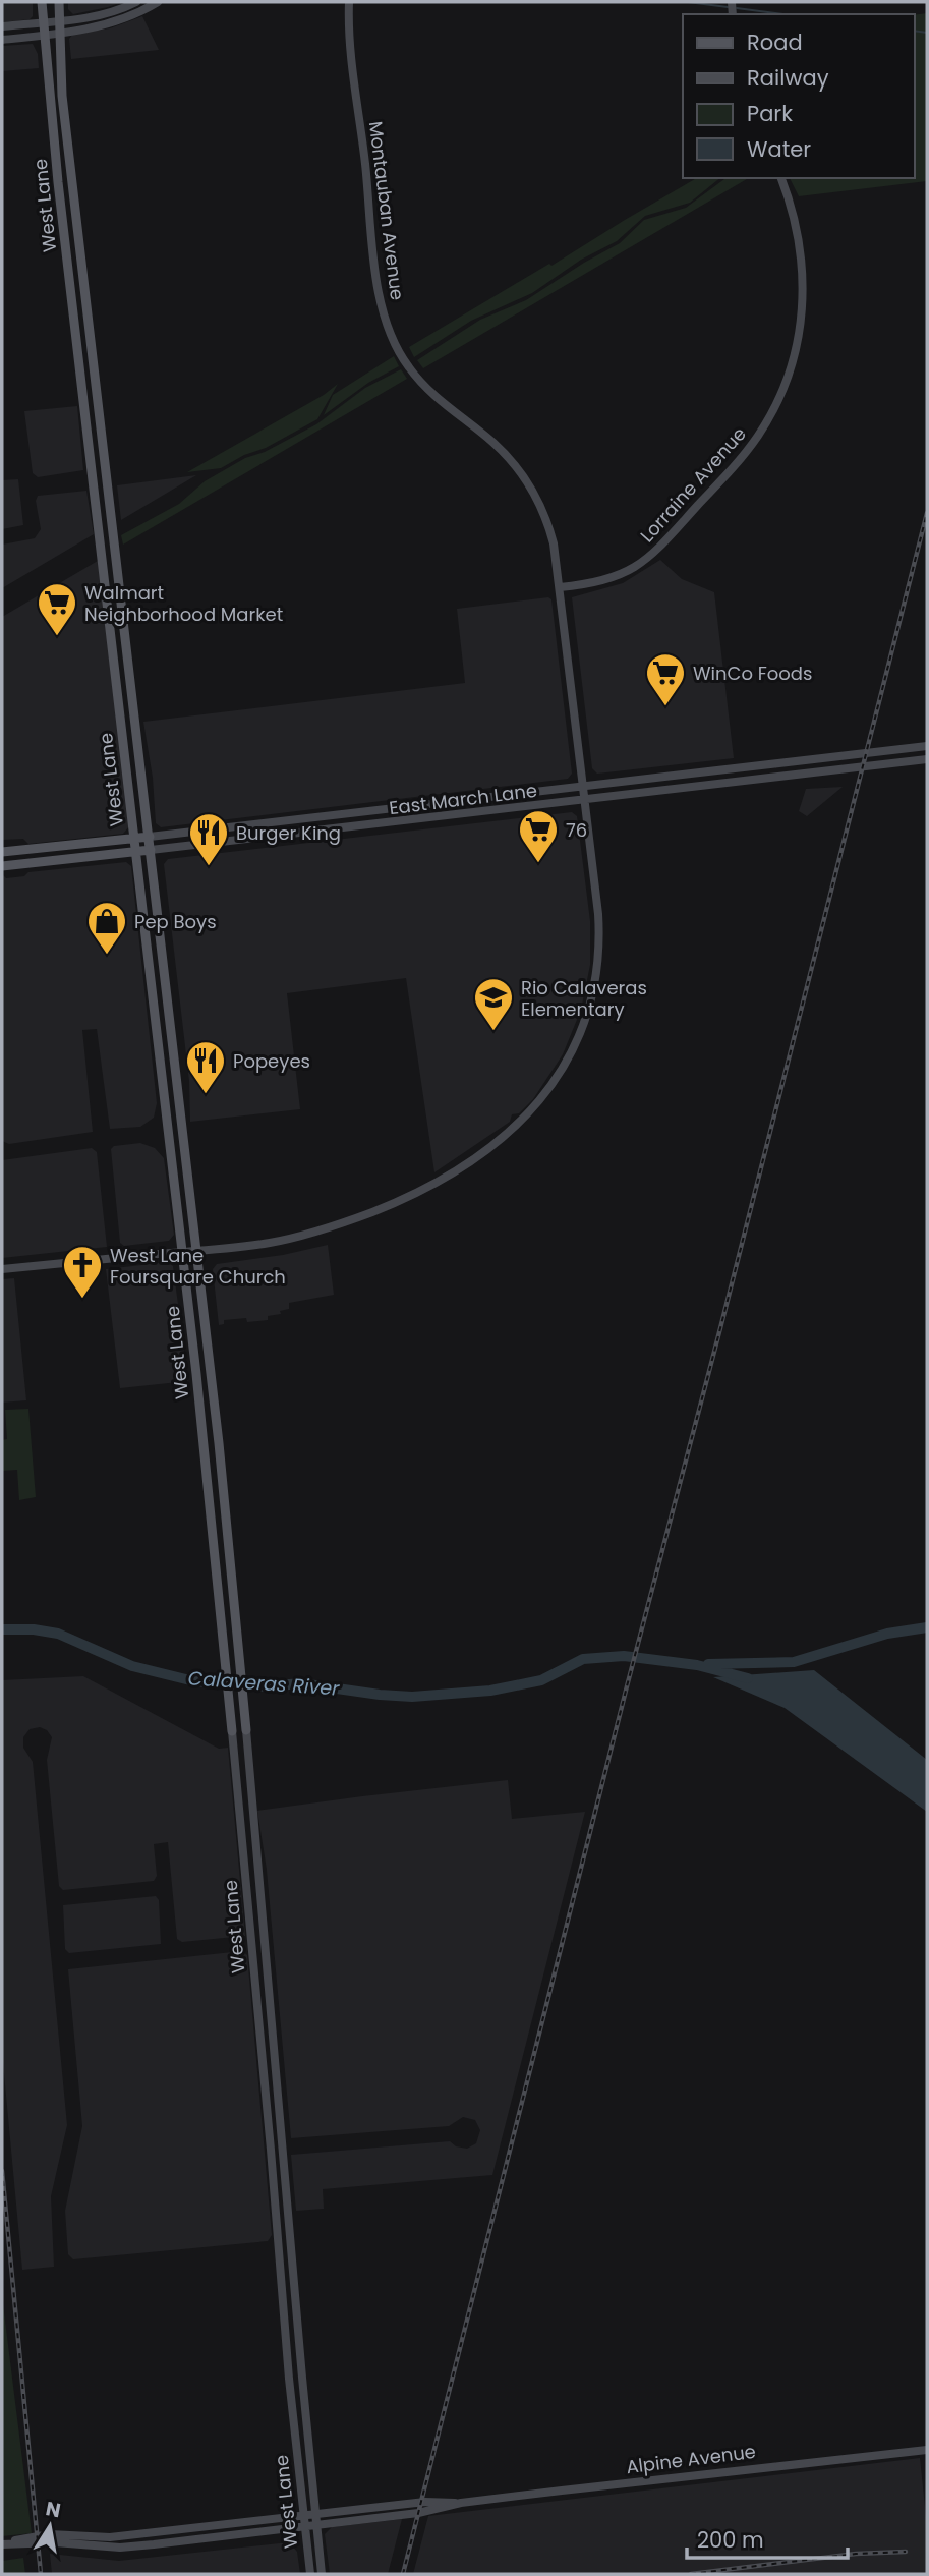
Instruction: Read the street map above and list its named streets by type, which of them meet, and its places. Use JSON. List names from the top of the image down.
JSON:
{
  "streets": {
    "main road": [
      "West Lane",
      "Montauban Avenue",
      "Lorraine Avenue",
      "East March Lane",
      "Alpine Avenue"
    ]
  },
  "crossings": [
    ["West Lane", "Montauban Avenue"],
    ["West Lane", "East March Lane"],
    ["West Lane", "Alpine Avenue"],
    ["Montauban Avenue", "Lorraine Avenue"],
    ["Montauban Avenue", "East March Lane"]
  ],
  "water": ["Calaveras River"],
  "places": {
    "supermarket": ["Walmart Neighborhood Market", "WinCo Foods", "76"],
    "restaurant": ["Burger King", "Popeyes"],
    "shop": ["Pep Boys"],
    "school or university": ["Rio Calaveras Elementary"],
    "church": ["West Lane Foursquare Church"]
  },
  "legend": [
    "Road",
    "Railway",
    "Park",
    "Water"
  ],
  "scale_bar": "200 m",
  "north": "top"
}
